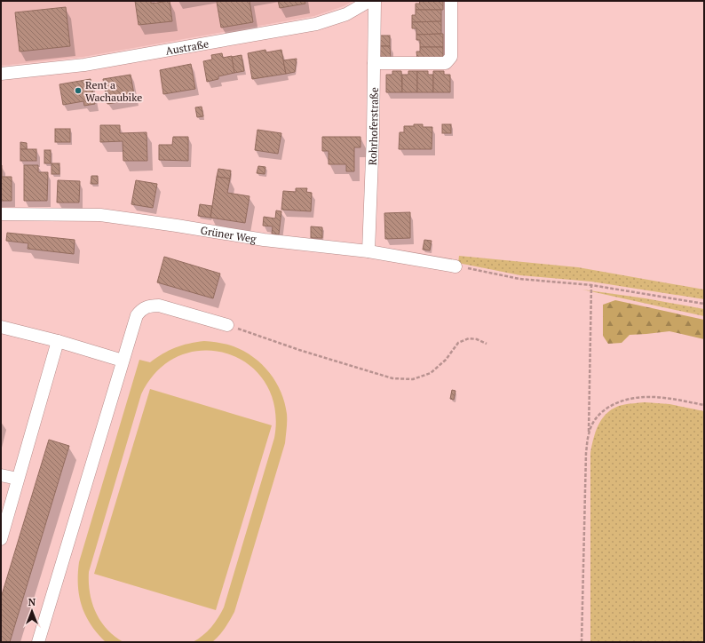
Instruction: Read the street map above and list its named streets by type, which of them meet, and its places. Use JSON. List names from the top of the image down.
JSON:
{
  "streets": {
    "street": ["Austraße", "Rohrhoferstraße", "Grüner Weg"]
  },
  "crossings": [
    ["Rohrhoferstraße", "Grüner Weg"]
  ],
  "places": ["Rent a Wachaubike"],
  "north": "top"
}
